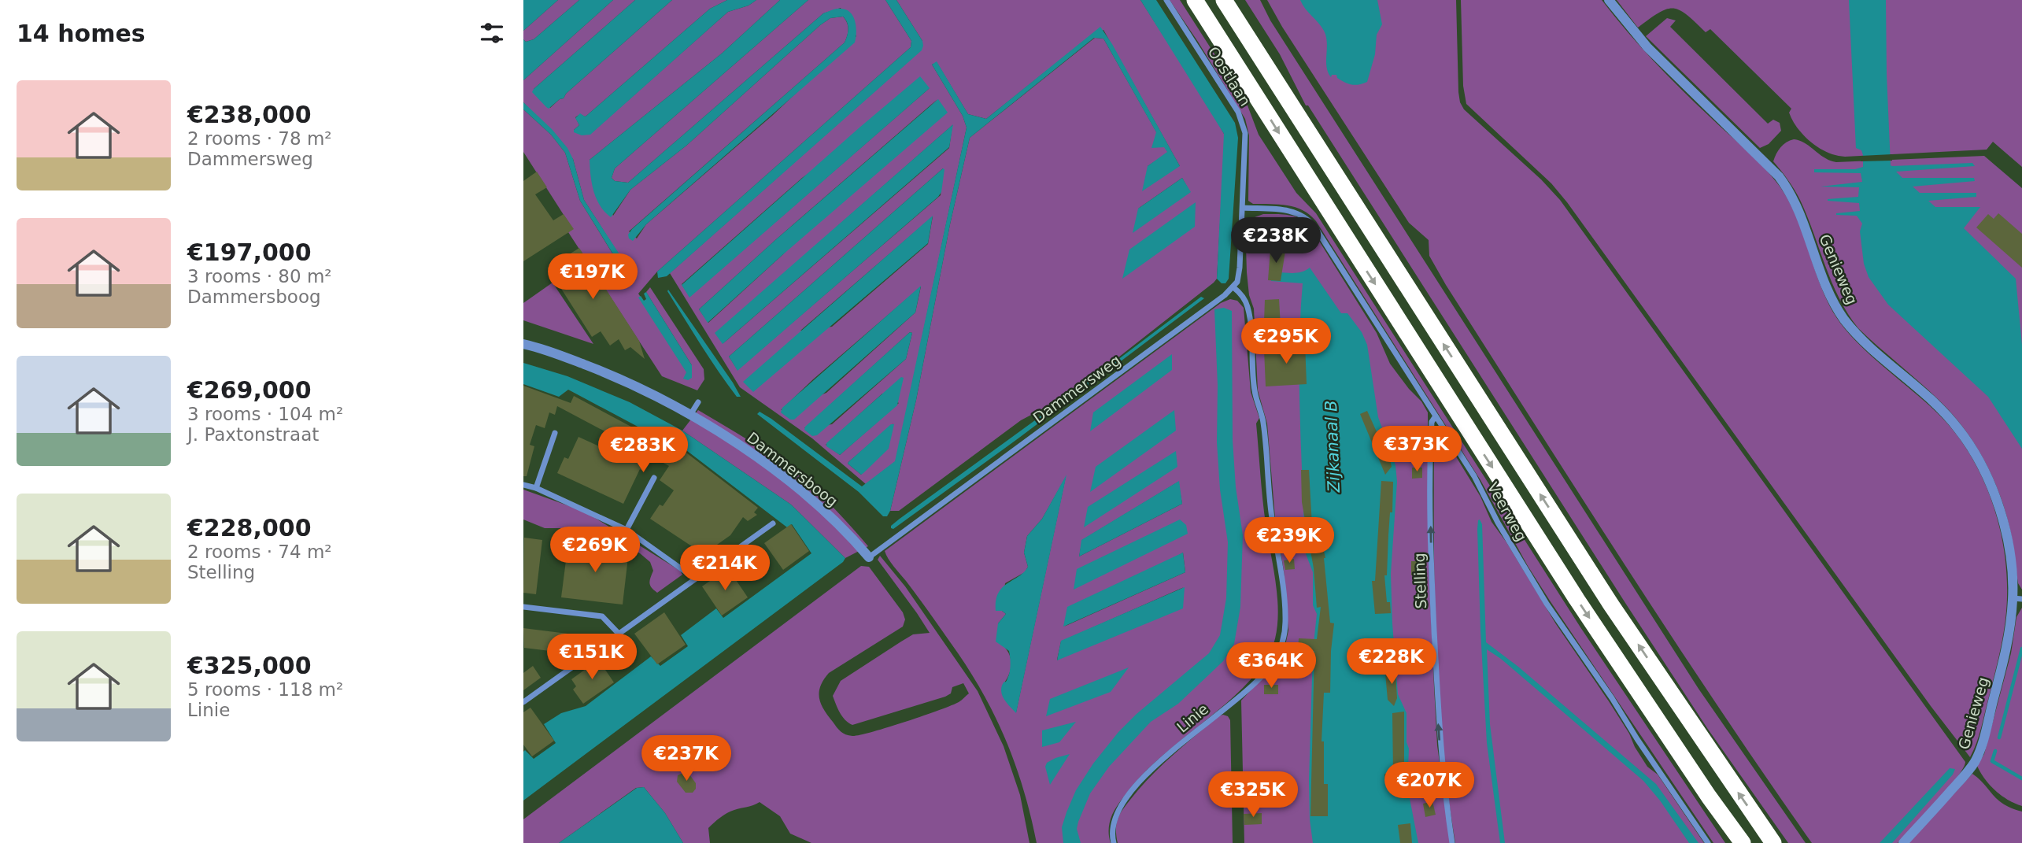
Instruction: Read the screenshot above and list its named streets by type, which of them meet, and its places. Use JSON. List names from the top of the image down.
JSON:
{
  "streets": {
    "street": [
      "Oostlaan",
      "Genieweg",
      "Dammersweg",
      "Dammersboog",
      "Veerweg",
      "Stelling",
      "Linie"
    ]
  },
  "crossings": [
    ["Oostlaan", "Veerweg"],
    ["Dammersweg", "Dammersboog"],
    ["Dammersweg", "Linie"],
    ["Veerweg", "Stelling"]
  ],
  "one_way": ["Stelling"],
  "water": ["Zijkanaal B"],
  "page": {
    "heading": "14 homes",
    "list": [
      {
        "name": "€238,000",
        "note": "2 rooms · 78 m² · Dammersweg"
      },
      {
        "name": "€197,000",
        "note": "3 rooms · 80 m² · Dammersboog"
      },
      {
        "name": "€269,000",
        "note": "3 rooms · 104 m² · J. Paxtonstraat"
      },
      {
        "name": "€228,000",
        "note": "2 rooms · 74 m² · Stelling"
      },
      {
        "name": "€325,000",
        "note": "5 rooms · 118 m² · Linie"
      }
    ],
    "price": [
      "€238K",
      "€197K",
      "€295K",
      "€373K",
      "€283K",
      "€239K",
      "€269K",
      "€214K",
      "€151K",
      "€228K",
      "€364K",
      "€237K",
      "€207K",
      "€325K"
    ]
  }
}
